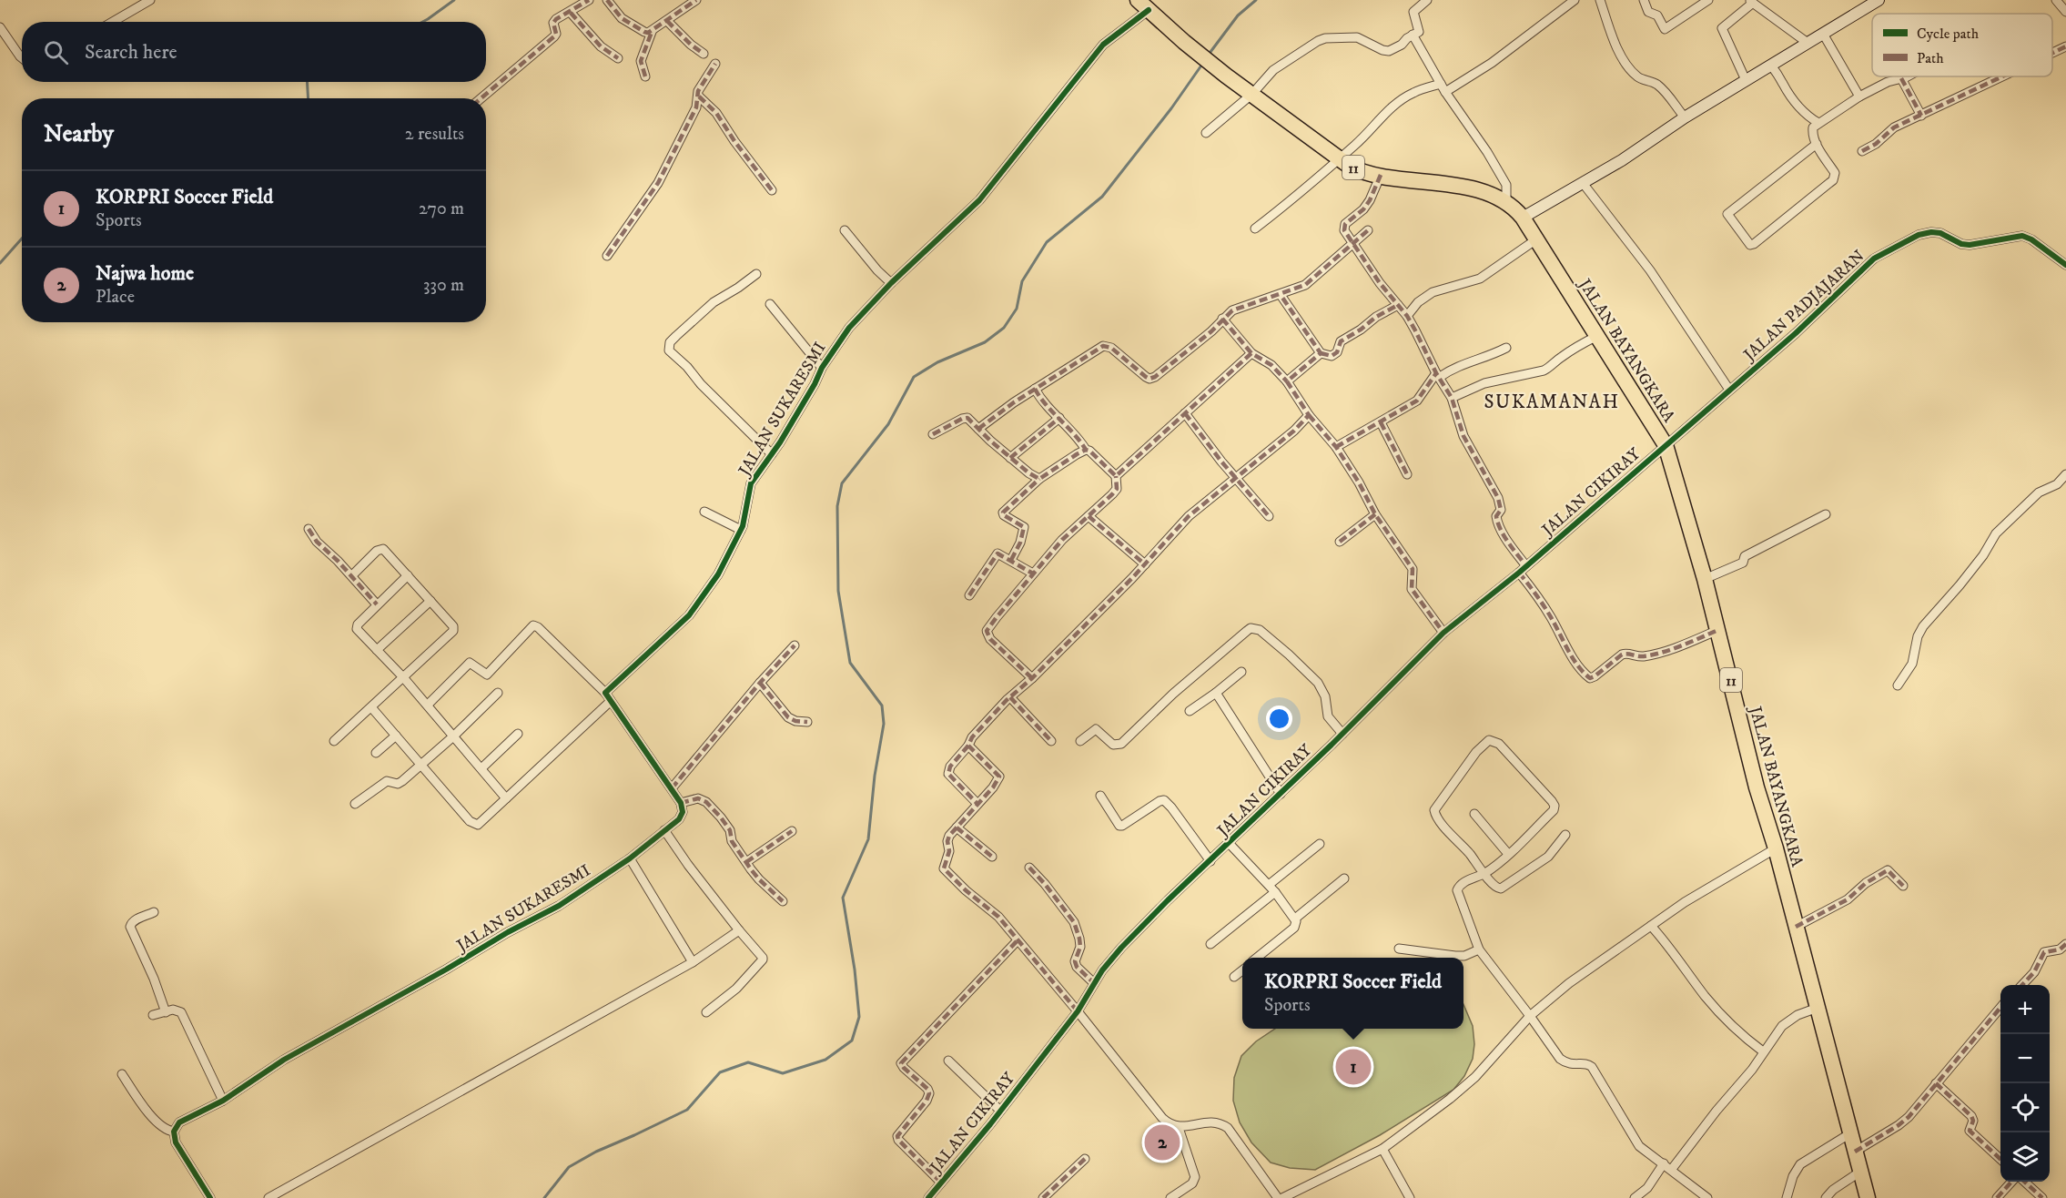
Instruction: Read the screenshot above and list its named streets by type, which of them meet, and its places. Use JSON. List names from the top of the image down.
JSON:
{
  "streets": {
    "highway": ["11", "JALAN BAYANGKARA"],
    "street": ["JALAN PADJAJARAN", "JALAN SUKARESMI", "JALAN CIKIRAY"]
  },
  "crossings": [
    ["11", "JALAN BAYANGKARA"],
    ["11", "JALAN SUKARESMI"],
    ["JALAN PADJAJARAN", "JALAN BAYANGKARA"],
    ["JALAN PADJAJARAN", "JALAN CIKIRAY"],
    ["JALAN BAYANGKARA", "JALAN CIKIRAY"]
  ],
  "districts": ["SUKAMANAH"],
  "legend": ["Cycle path", "Path"],
  "page": {
    "search": "Search here",
    "heading": ["Nearby", "2 results"],
    "list": [
      {
        "mark": "1",
        "name": "KORPRI Soccer Field",
        "note": "Sports",
        "value": "270 m"
      },
      {
        "mark": "2",
        "name": "Najwa home",
        "note": "Place",
        "value": "330 m"
      }
    ],
    "popup": ["KORPRI Soccer Field", "Sports"],
    "map_buttons": ["+", "−"],
    "pins": ["1", "2"]
  }
}
